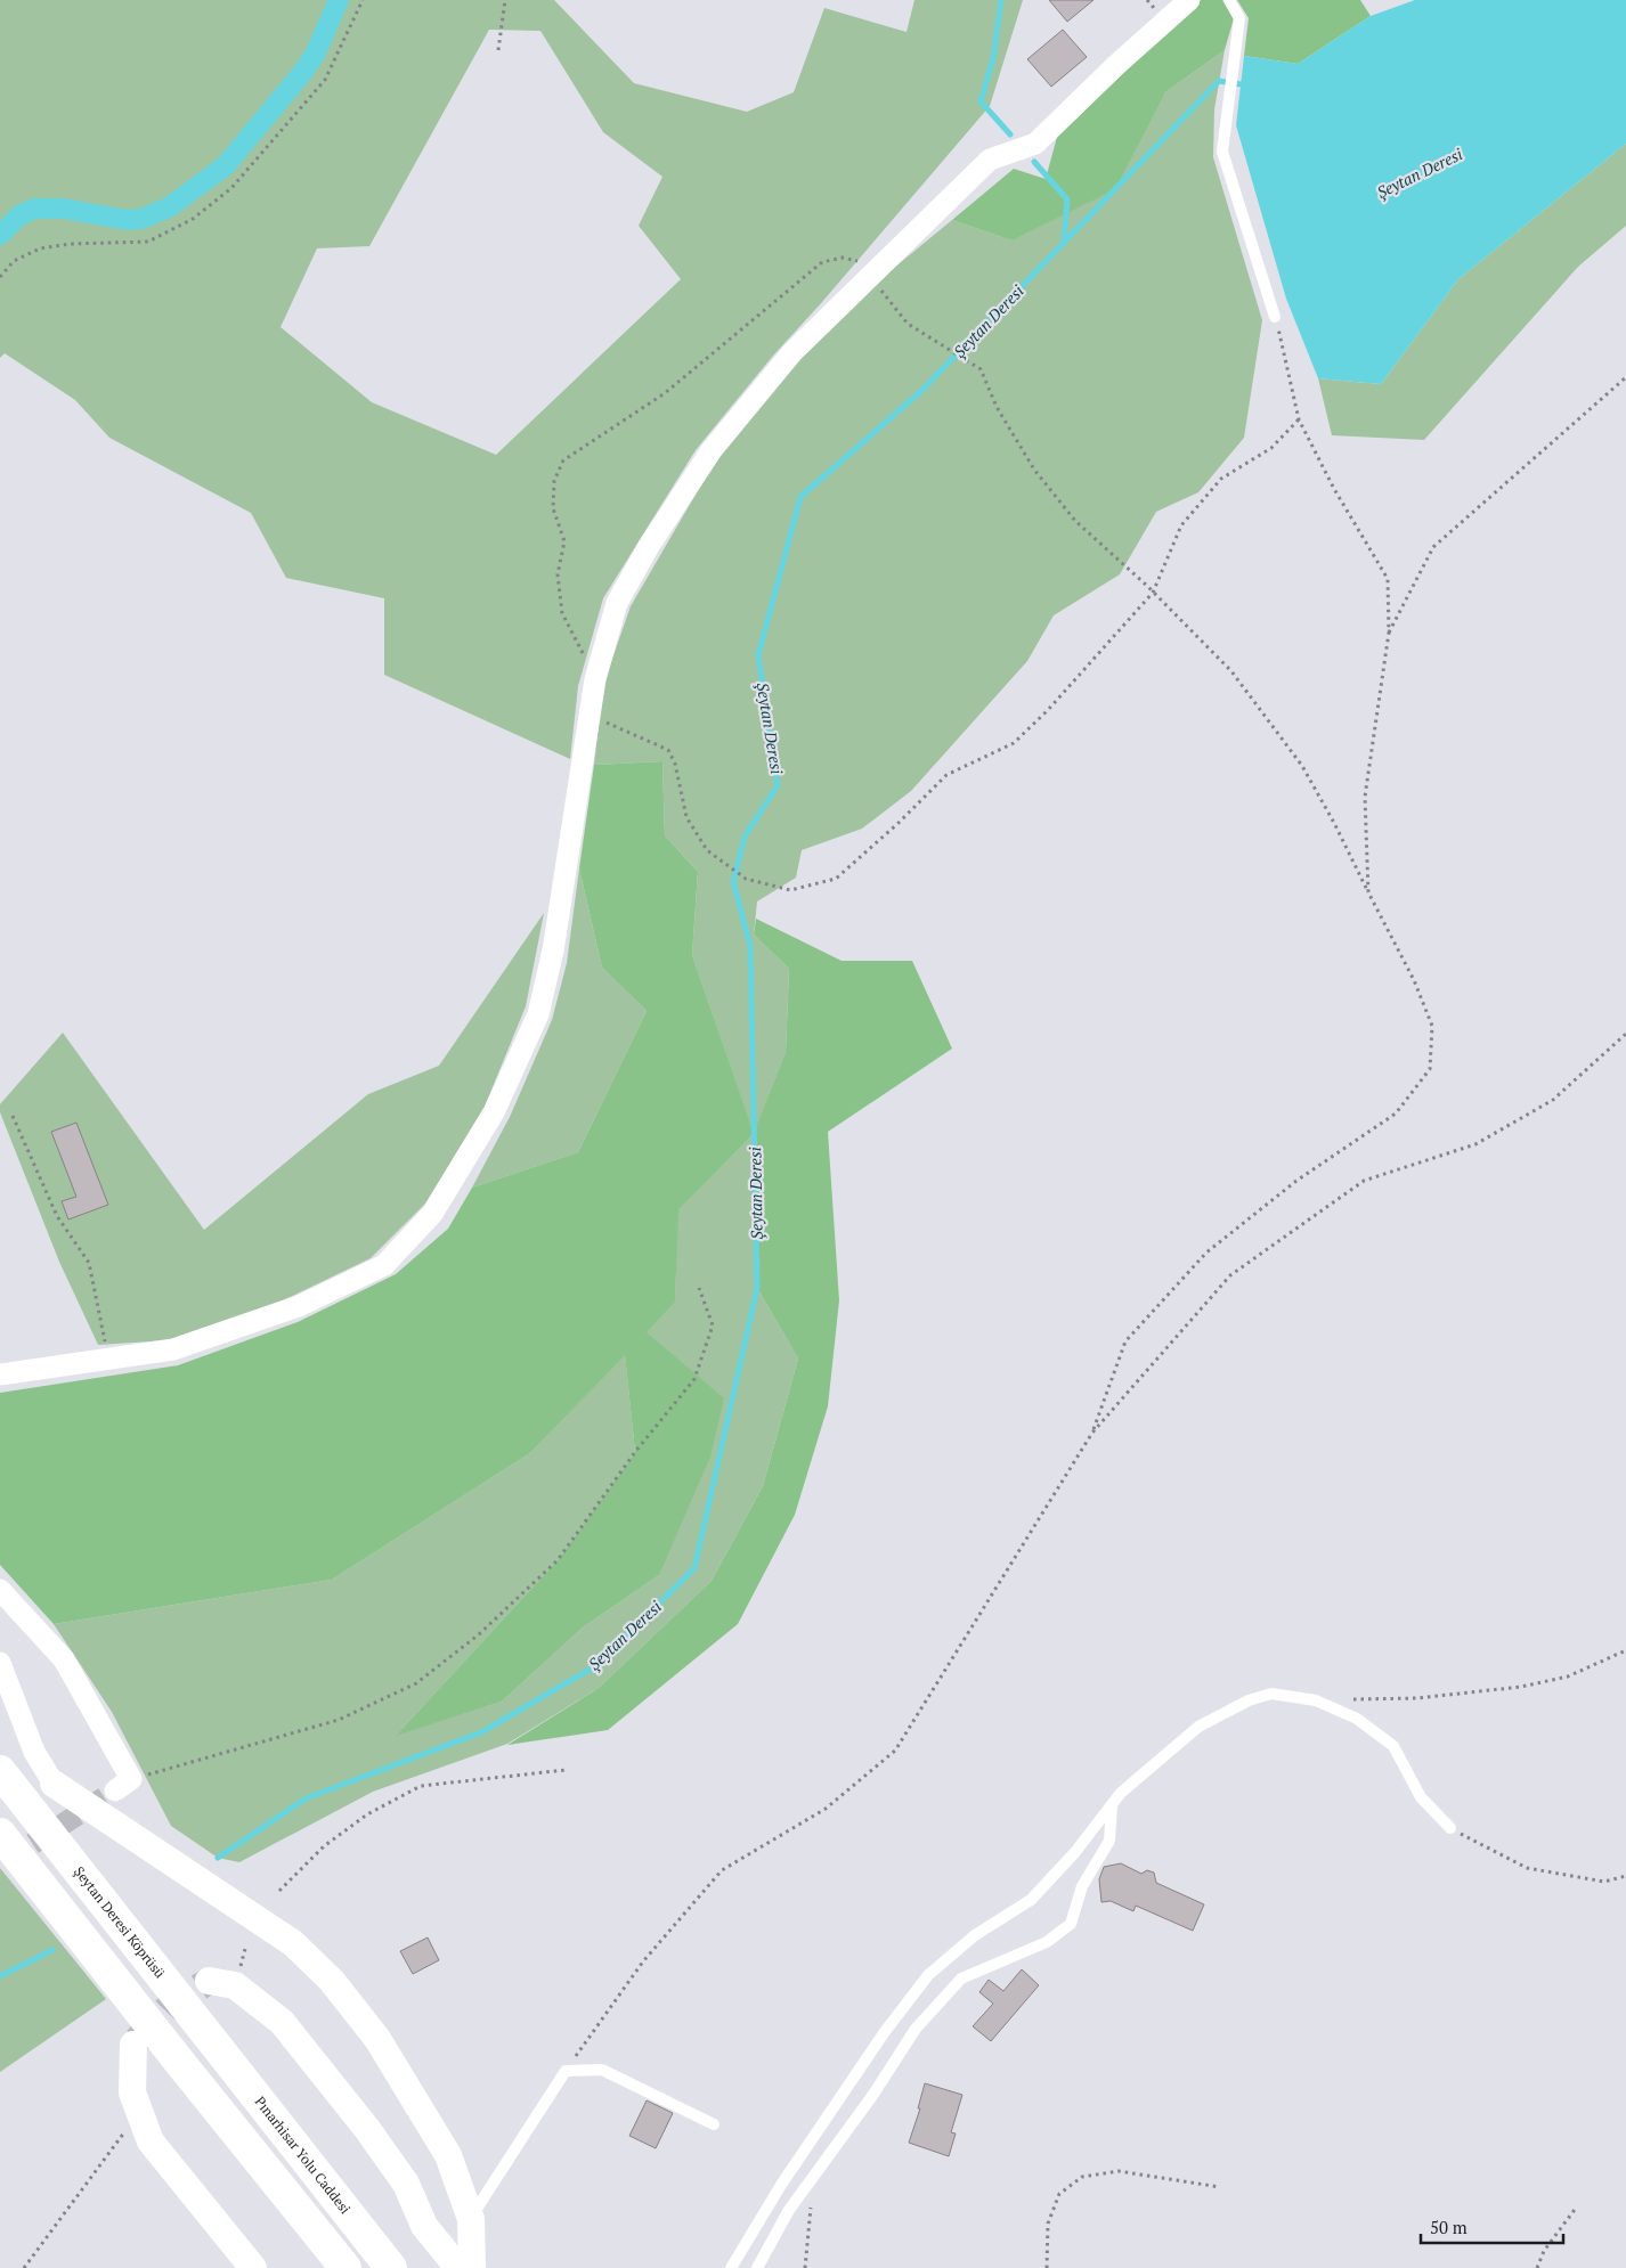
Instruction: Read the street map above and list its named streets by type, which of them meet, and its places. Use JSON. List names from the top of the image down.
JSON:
{
  "streets": {
    "highway": ["Şeytan Deresi Köprüsü", "Pınarhisar Yolu Caddesi"]
  },
  "crossings": [
    ["Şeytan Deresi Köprüsü", "Pınarhisar Yolu Caddesi"]
  ],
  "water": ["Şeytan Deresi"],
  "scale_bar": "50 m"
}
